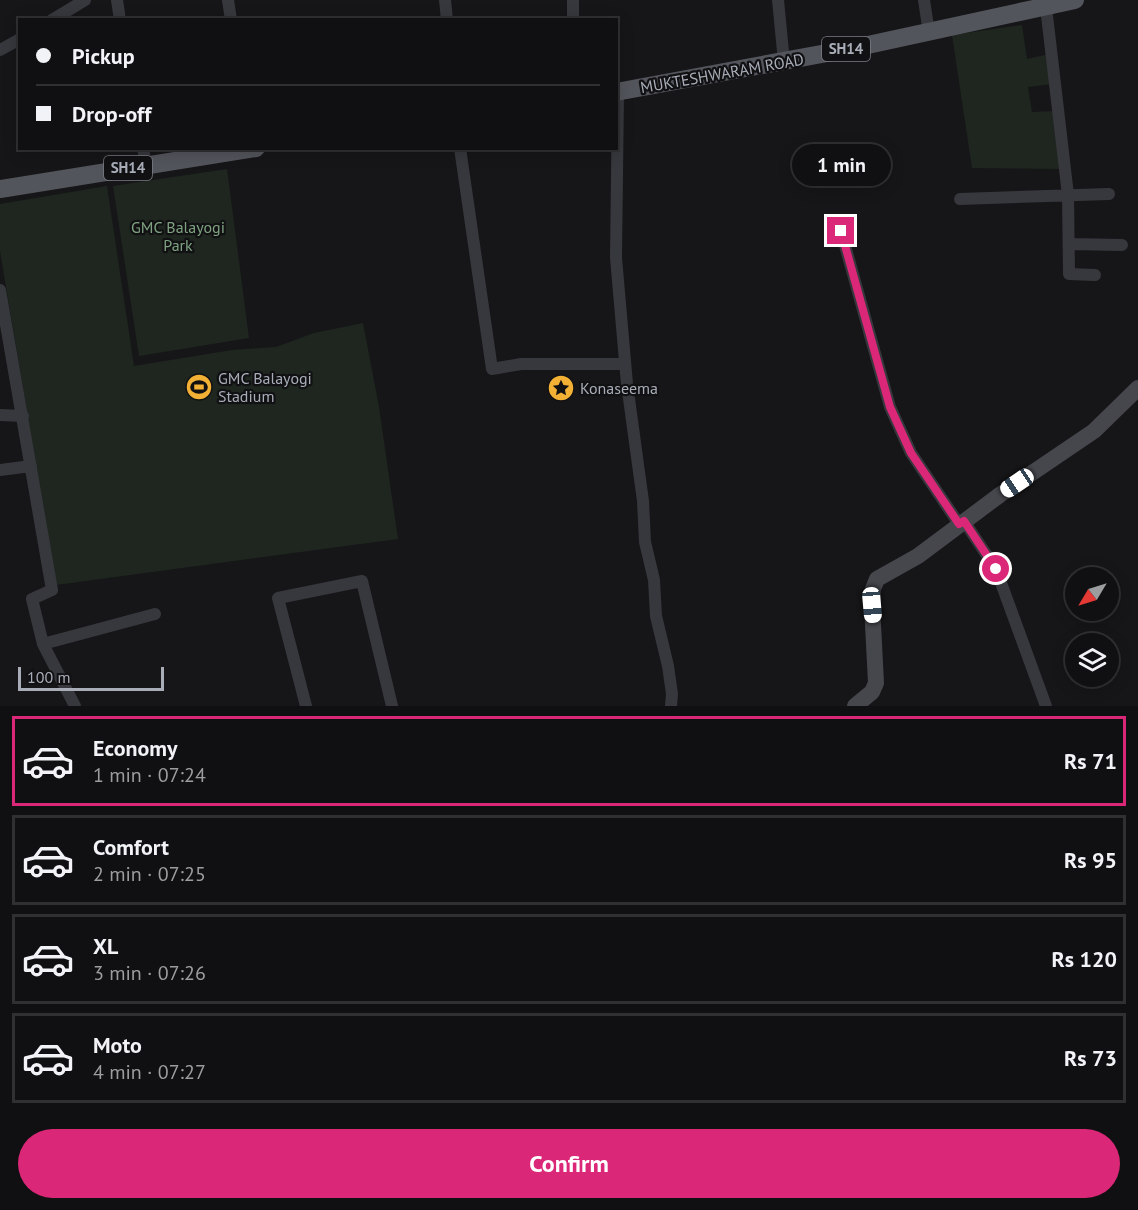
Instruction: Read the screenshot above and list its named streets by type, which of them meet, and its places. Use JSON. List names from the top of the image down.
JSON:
{
  "streets": {
    "main road": ["SH14", "MUKTESHWARAM ROAD"]
  },
  "parks": ["GMC Balayogi Park"],
  "places": {
    "sports": ["GMC Balayogi Stadium"],
    "place": ["Konaseema"]
  },
  "scale_bar": "100 m",
  "north": "bottom left",
  "page": {
    "banner": ["Pickup", "Drop-off"],
    "bubble": "1 min",
    "scale": "100 m",
    "list": [
      {
        "name": "Economy",
        "note": "1 min · 07:24",
        "value": "Rs 71"
      },
      {
        "name": "Comfort",
        "note": "2 min · 07:25",
        "value": "Rs 95"
      },
      {
        "name": "XL",
        "note": "3 min · 07:26",
        "value": "Rs 120"
      },
      {
        "name": "Moto",
        "note": "4 min · 07:27",
        "value": "Rs 73"
      }
    ],
    "buttons": "Confirm"
  }
}
